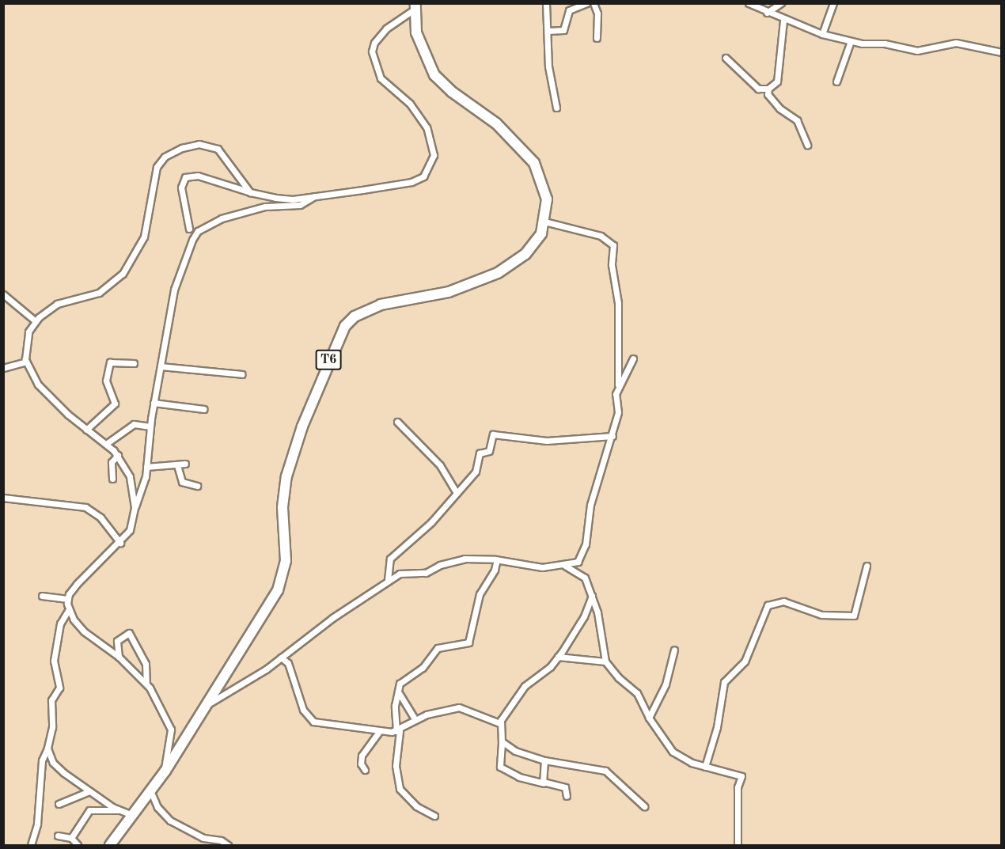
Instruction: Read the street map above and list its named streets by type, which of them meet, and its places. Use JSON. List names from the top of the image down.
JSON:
{
  "streets": {
    "highway": ["T6"]
  }
}
